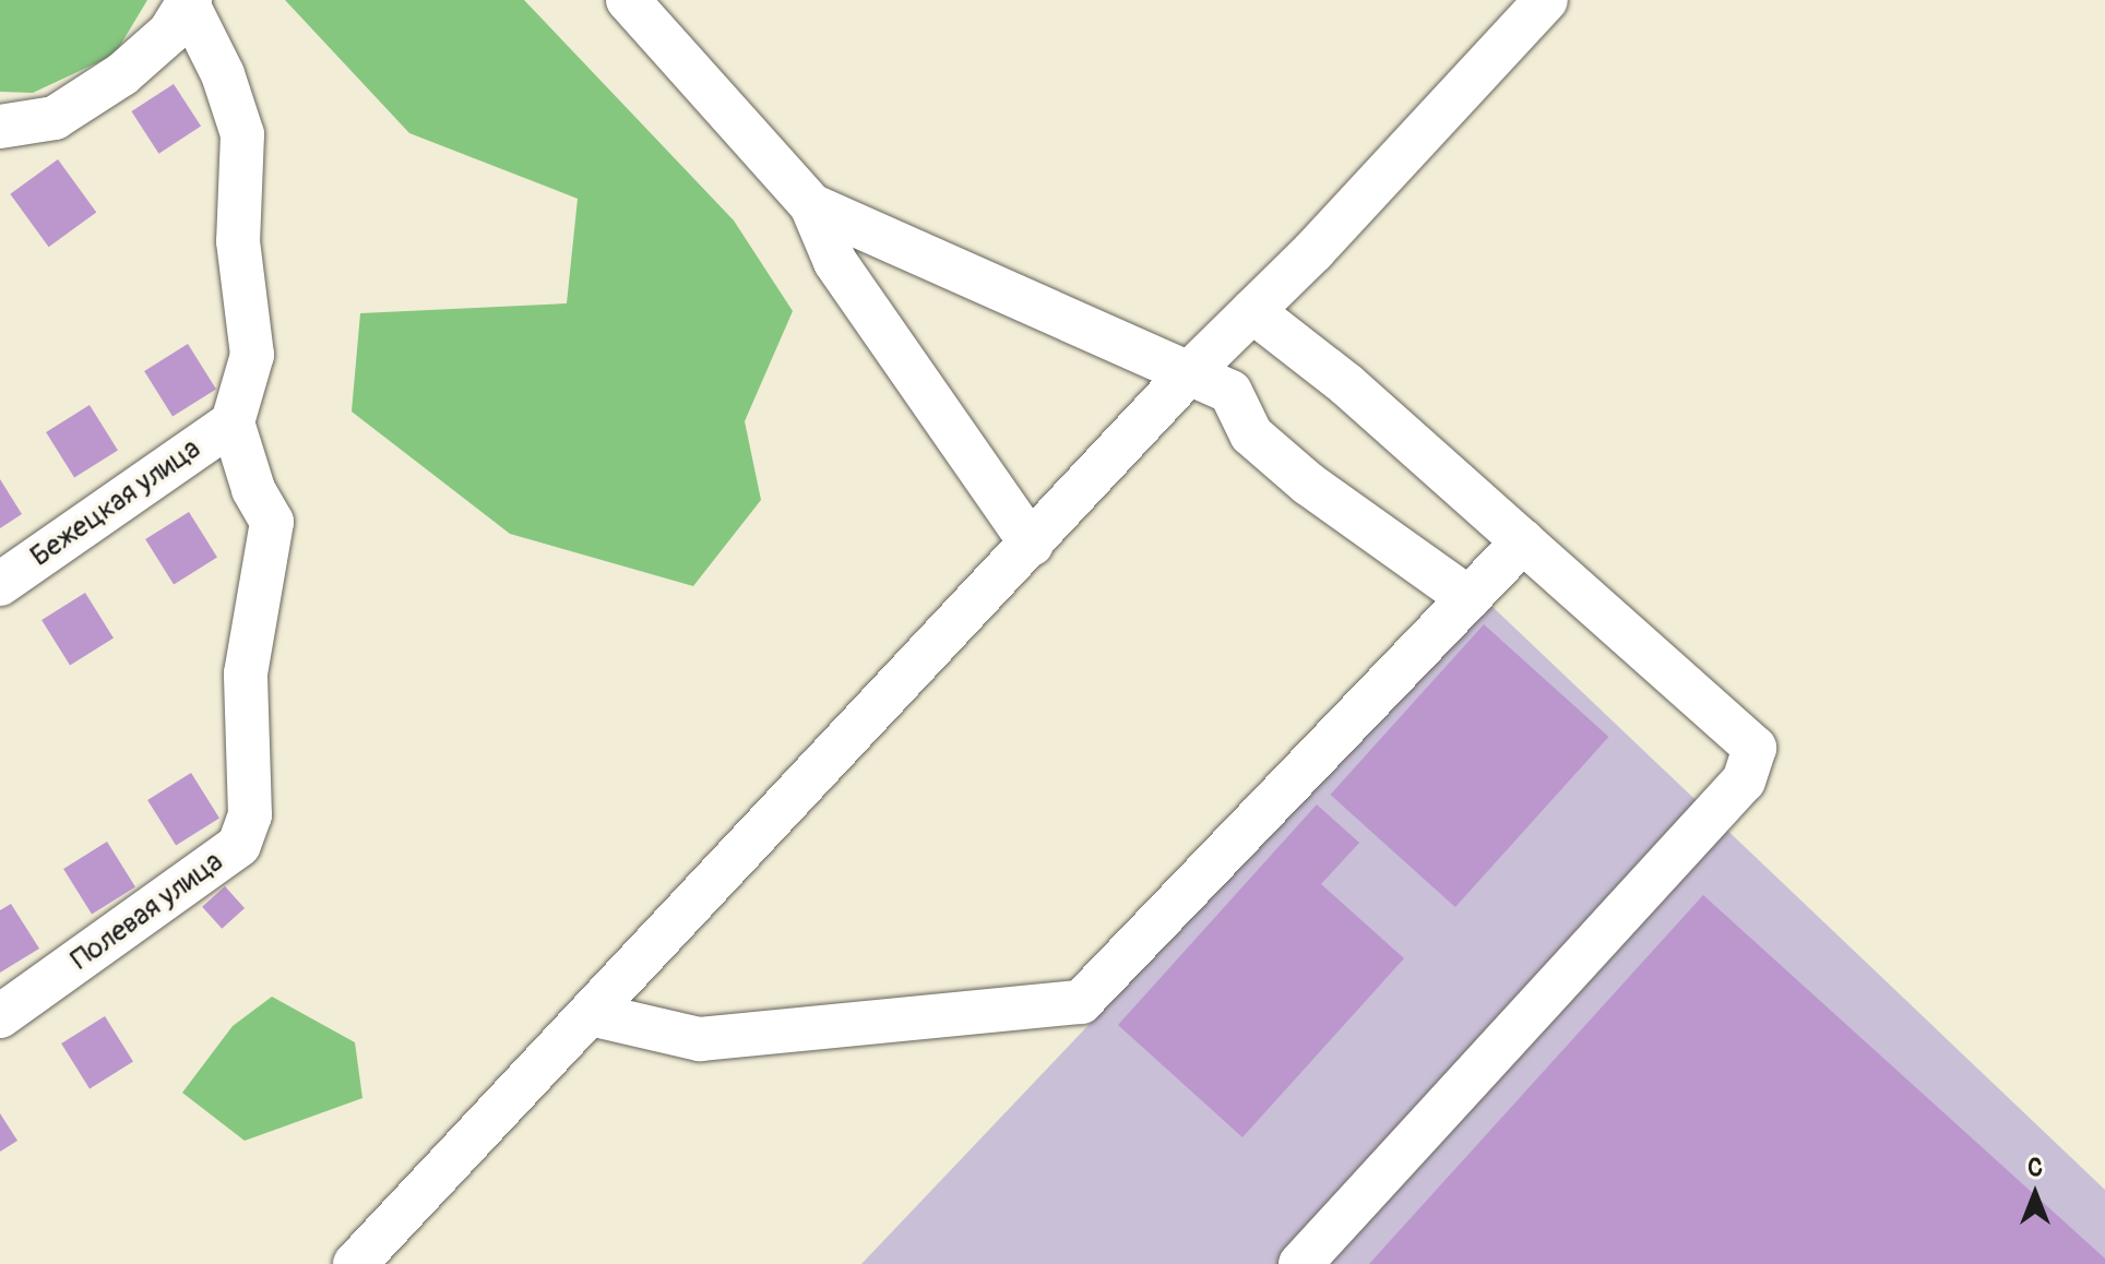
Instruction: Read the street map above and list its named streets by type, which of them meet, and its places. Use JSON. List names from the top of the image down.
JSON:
{
  "streets": {
    "street": ["Бежецкая улица", "Полевая улица"]
  },
  "crossings": [
    ["Бежецкая улица", "Полевая улица"]
  ],
  "north": "top"
}
